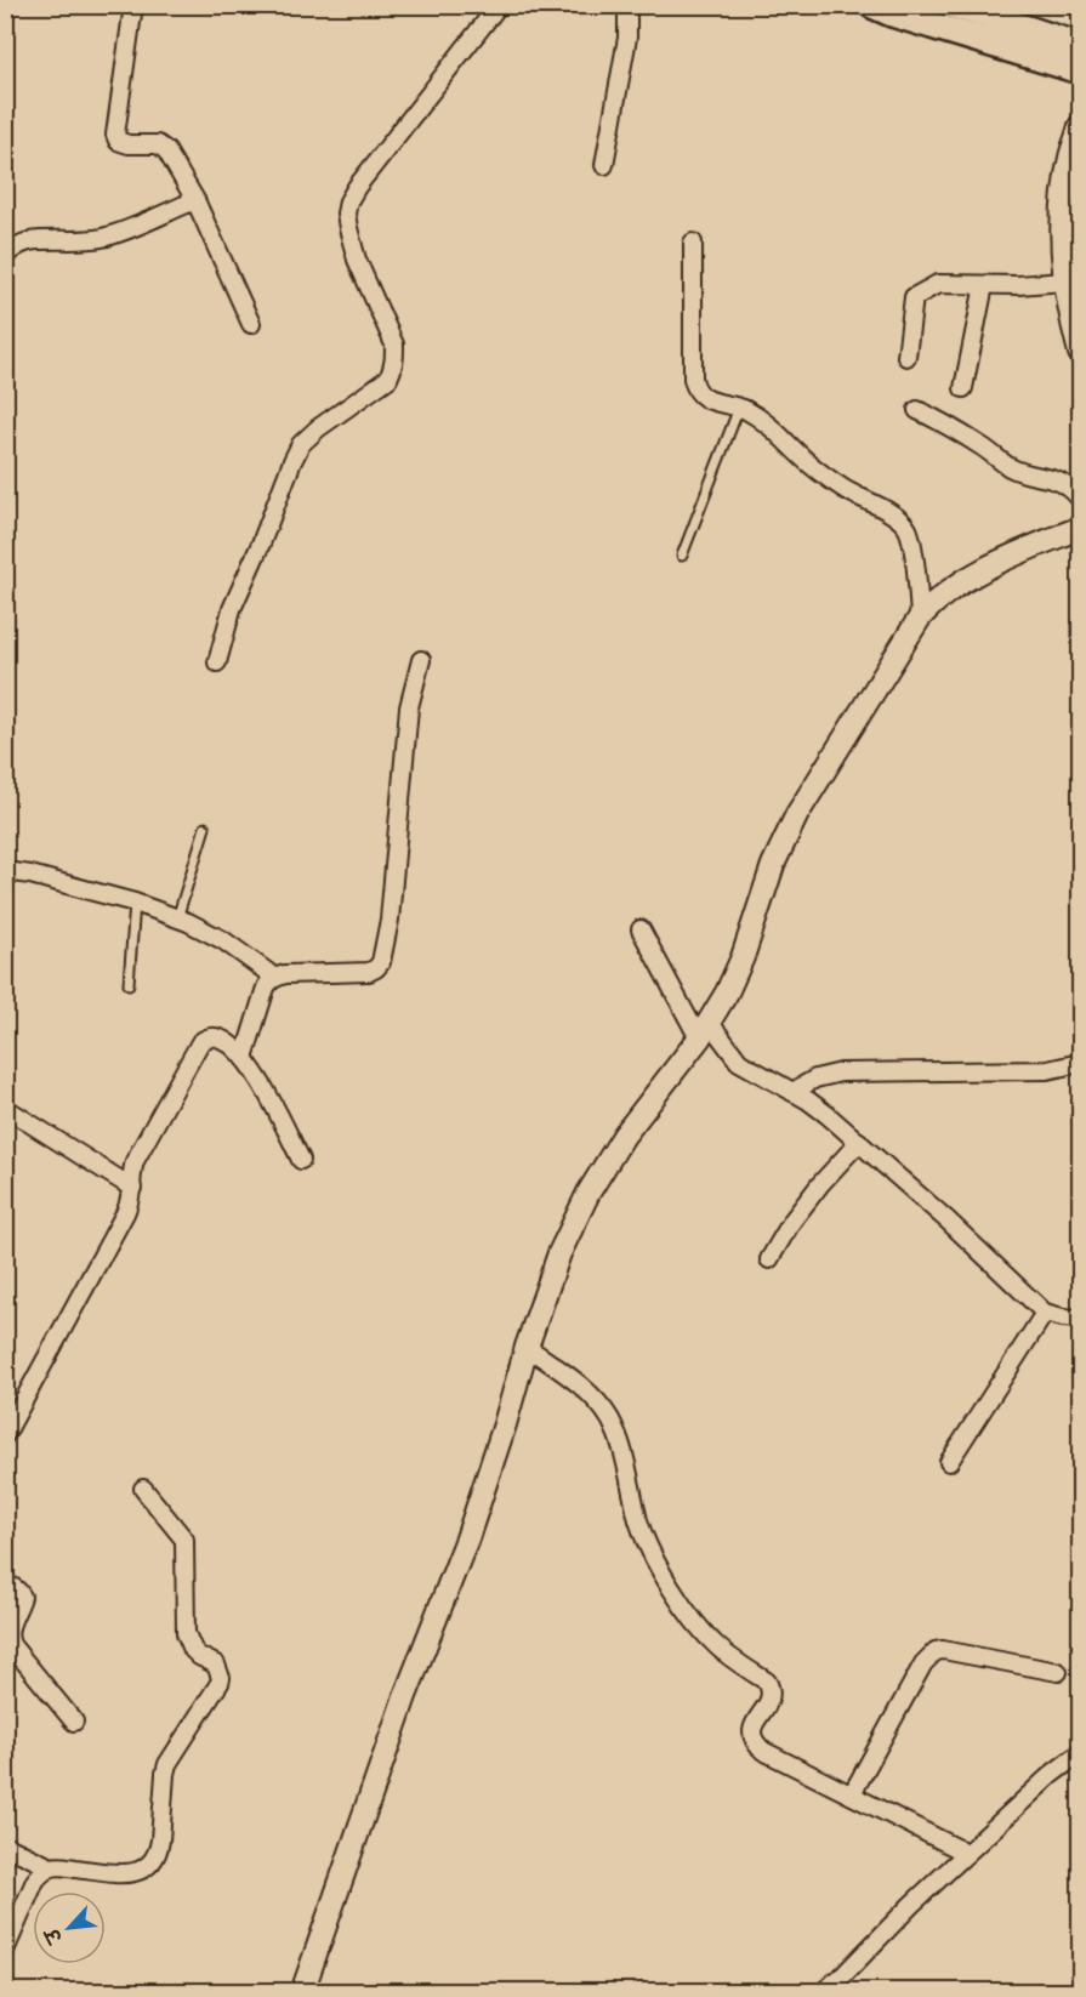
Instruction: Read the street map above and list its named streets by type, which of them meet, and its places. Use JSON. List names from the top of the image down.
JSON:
{
  "north": "bottom left"
}
